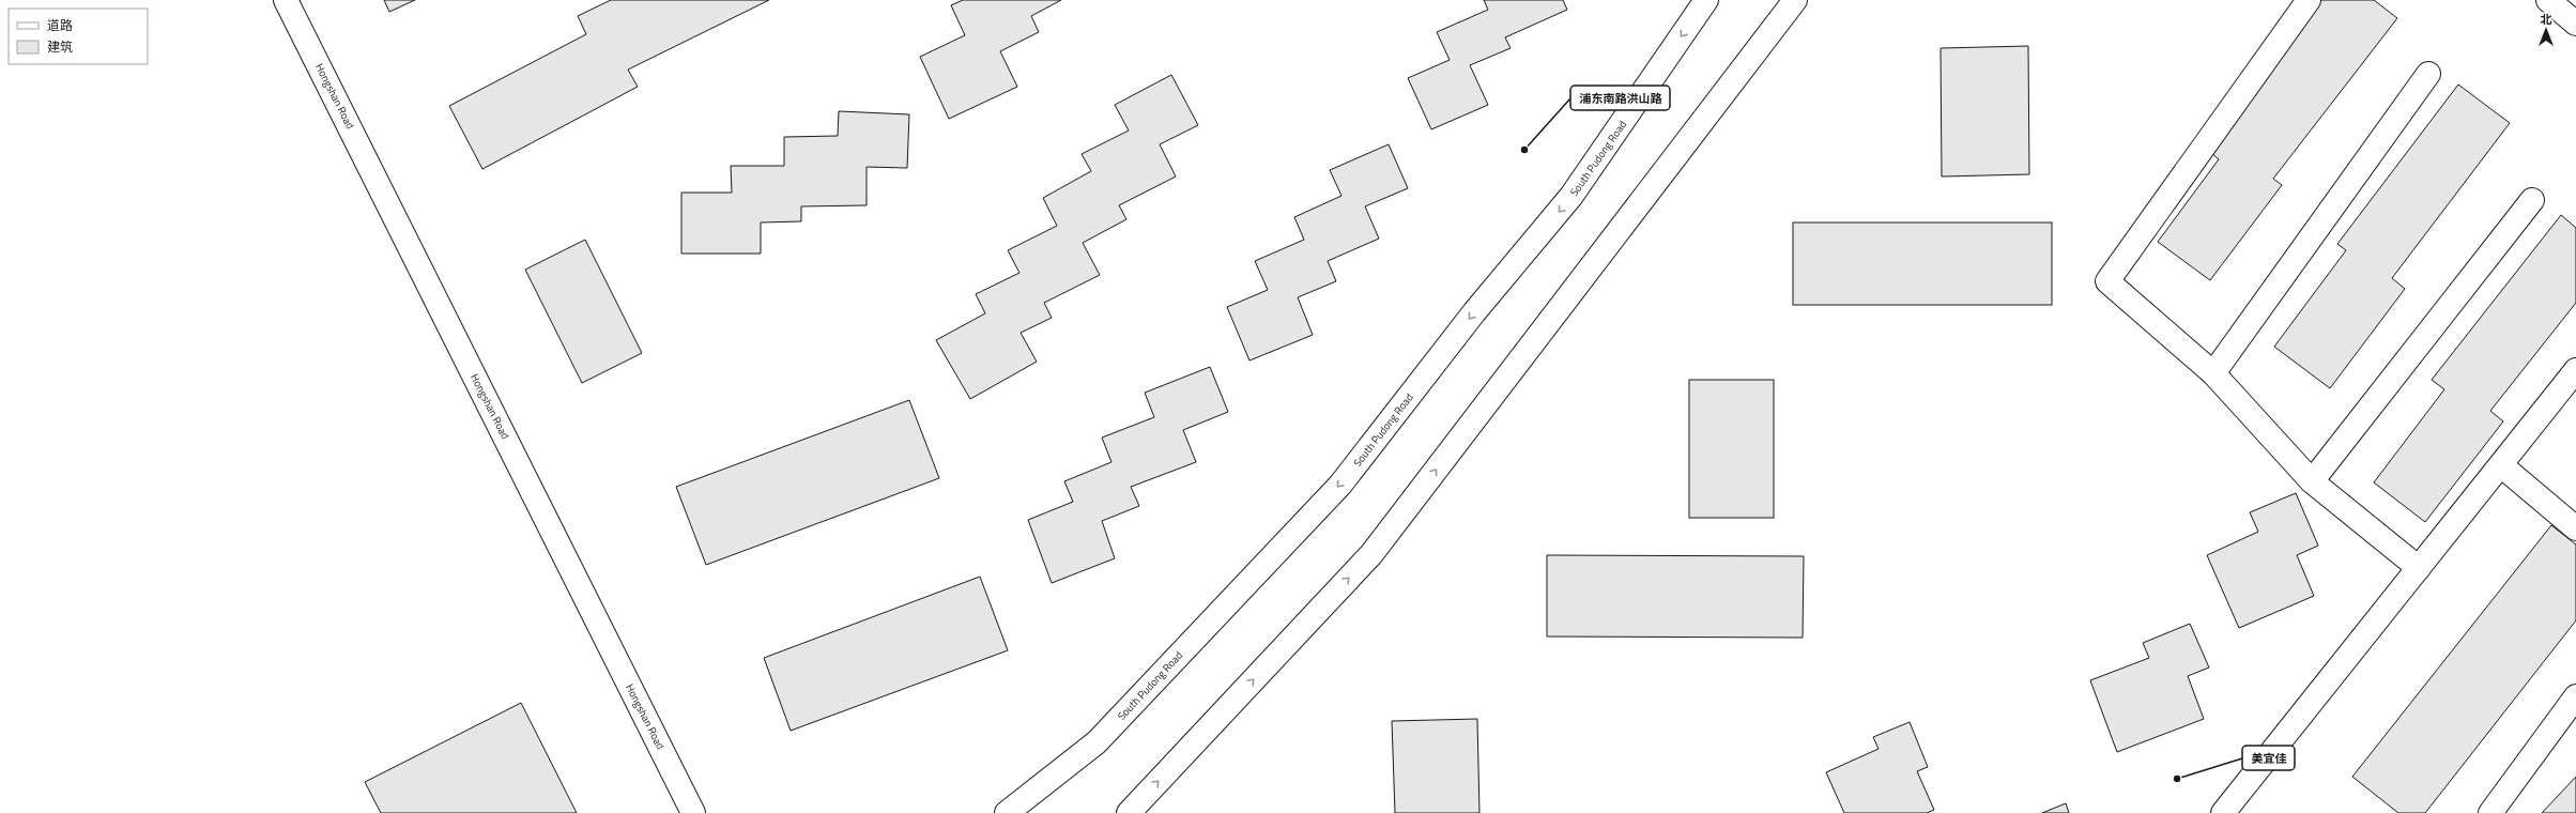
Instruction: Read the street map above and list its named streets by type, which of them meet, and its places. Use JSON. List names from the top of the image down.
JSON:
{
  "streets": {
    "main road": ["Hongshan Road", "South Pudong Road"]
  },
  "places": ["浦东南路洪山路", "美宜佳"],
  "legend": ["道路", "建筑"],
  "north": "top"
}
